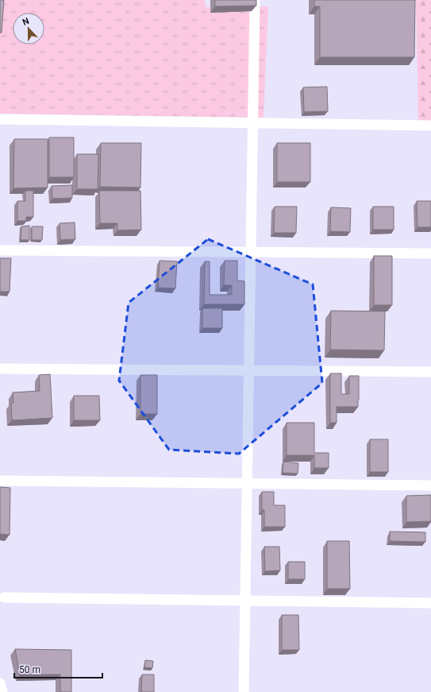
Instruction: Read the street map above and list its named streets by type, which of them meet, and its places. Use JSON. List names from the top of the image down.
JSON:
{
  "scale_bar": "50 m",
  "north": "top"
}
